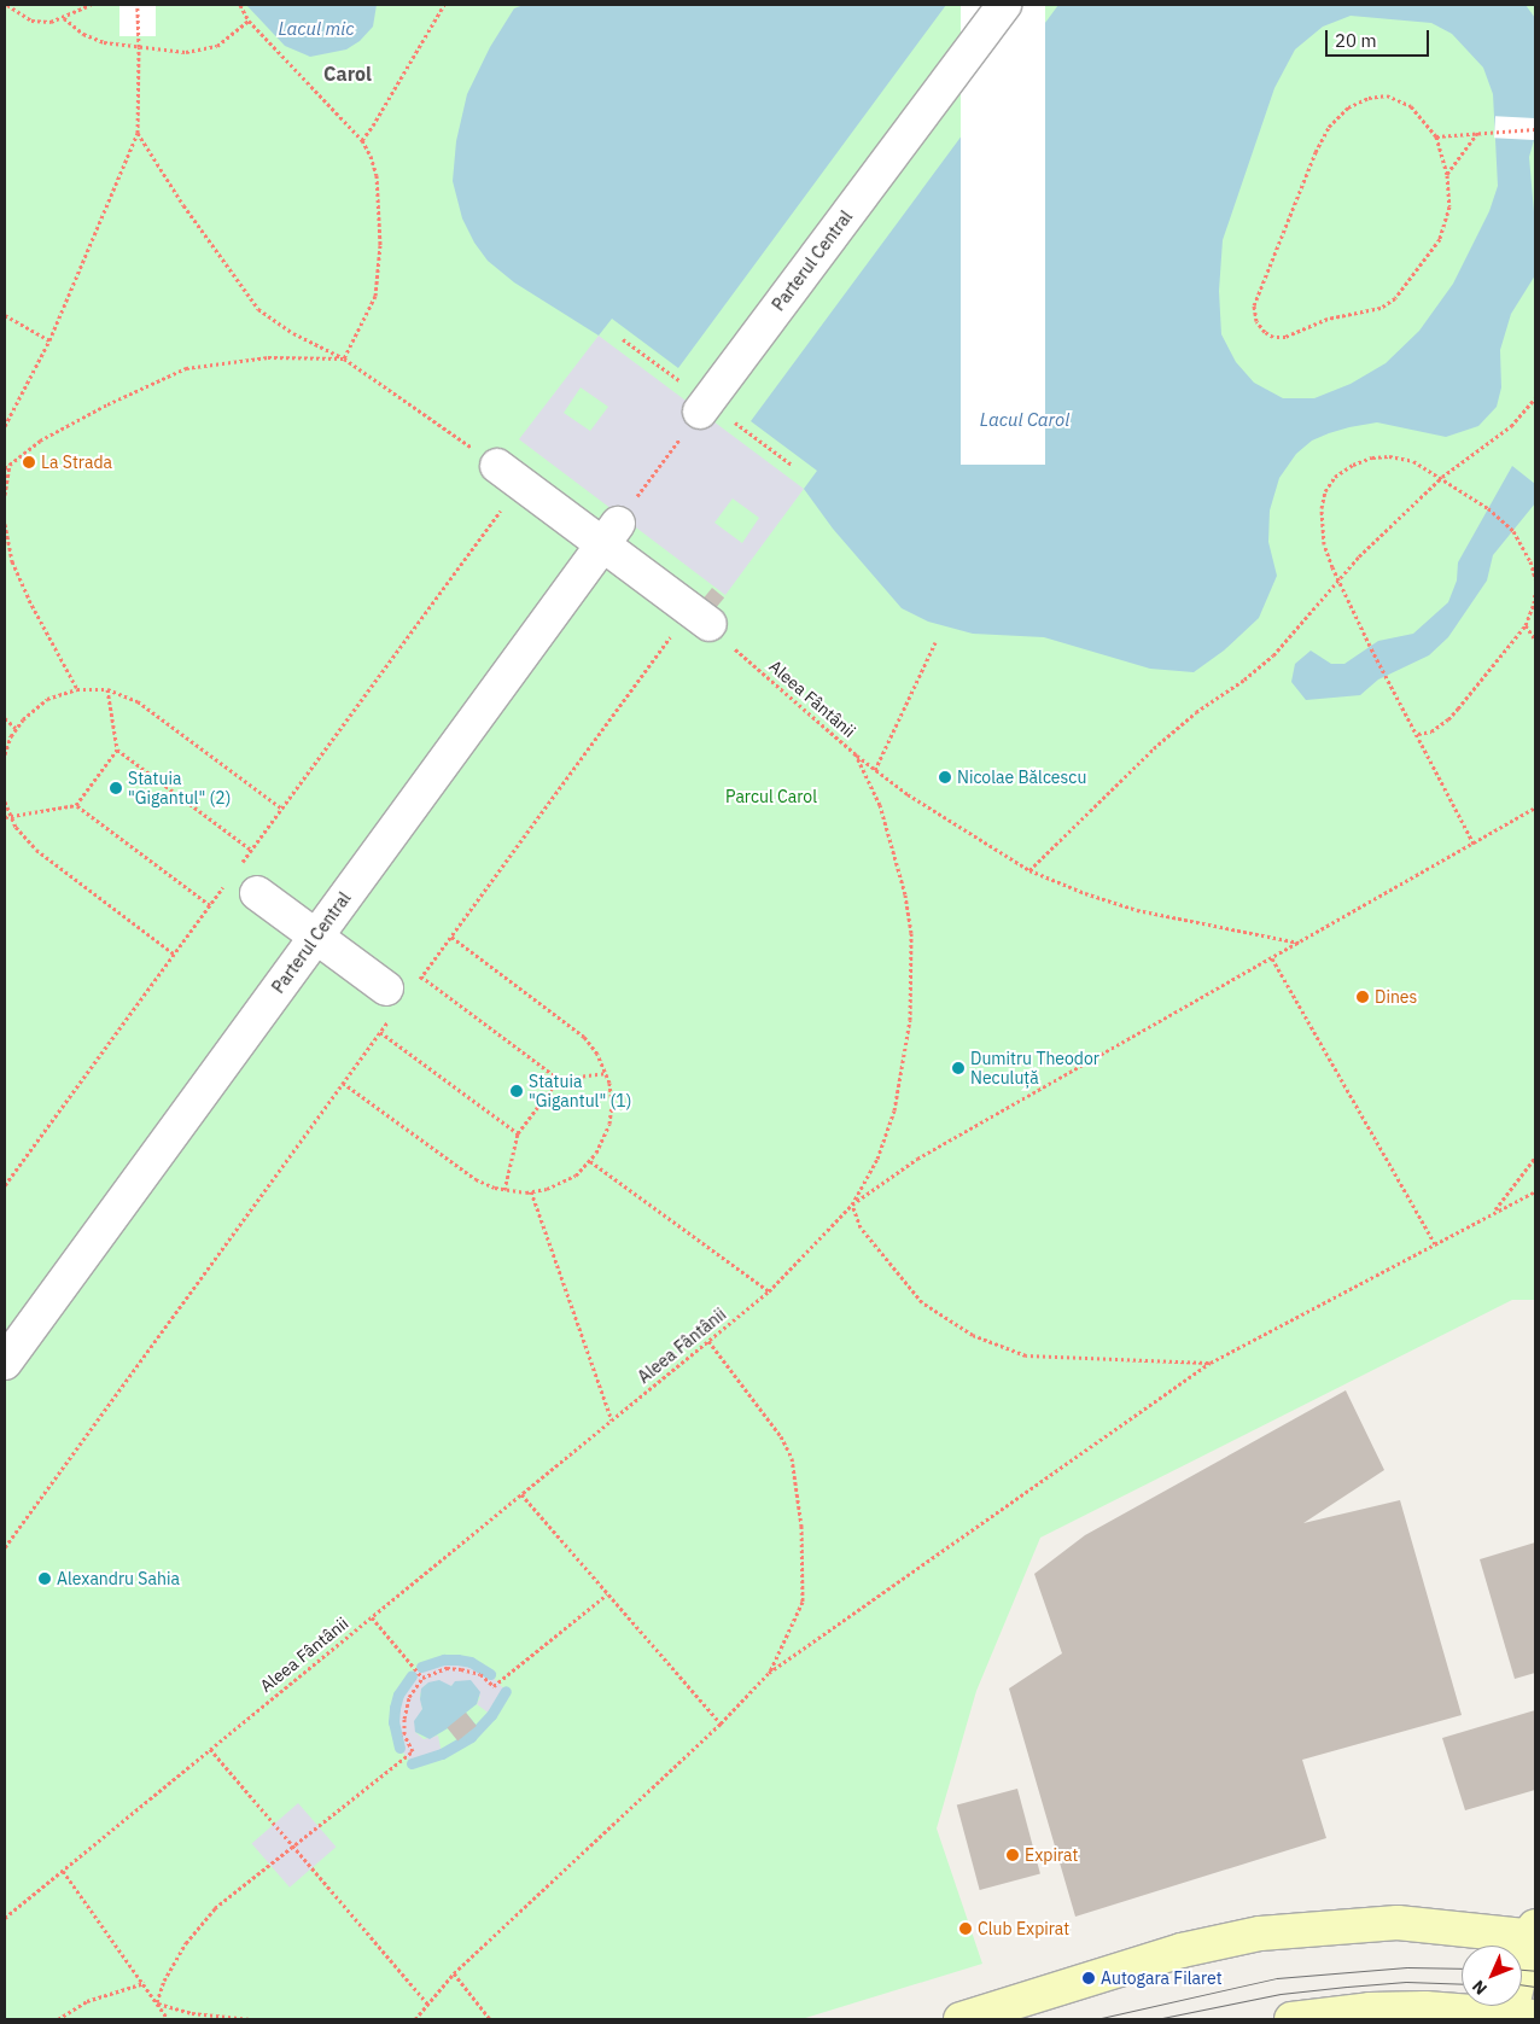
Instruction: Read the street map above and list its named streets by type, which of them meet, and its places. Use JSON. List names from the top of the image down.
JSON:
{
  "streets": {
    "street": ["Parterul Central"],
    "path": ["Aleea Fântânii"]
  },
  "districts": ["Carol"],
  "water": ["Lacul mic", "Lacul Carol"],
  "parks": ["Parcul Carol"],
  "places": [
    "La Strada",
    "Nicolae Bălcescu",
    "Statuia \"Gigantul\" (2)",
    "Dines",
    "Dumitru Theodor Neculuță",
    "Statuia \"Gigantul\" (1)",
    "Alexandru Sahia",
    "Expirat",
    "Club Expirat",
    "Autogara Filaret"
  ],
  "scale_bar": "20 m",
  "north": "bottom left"
}
